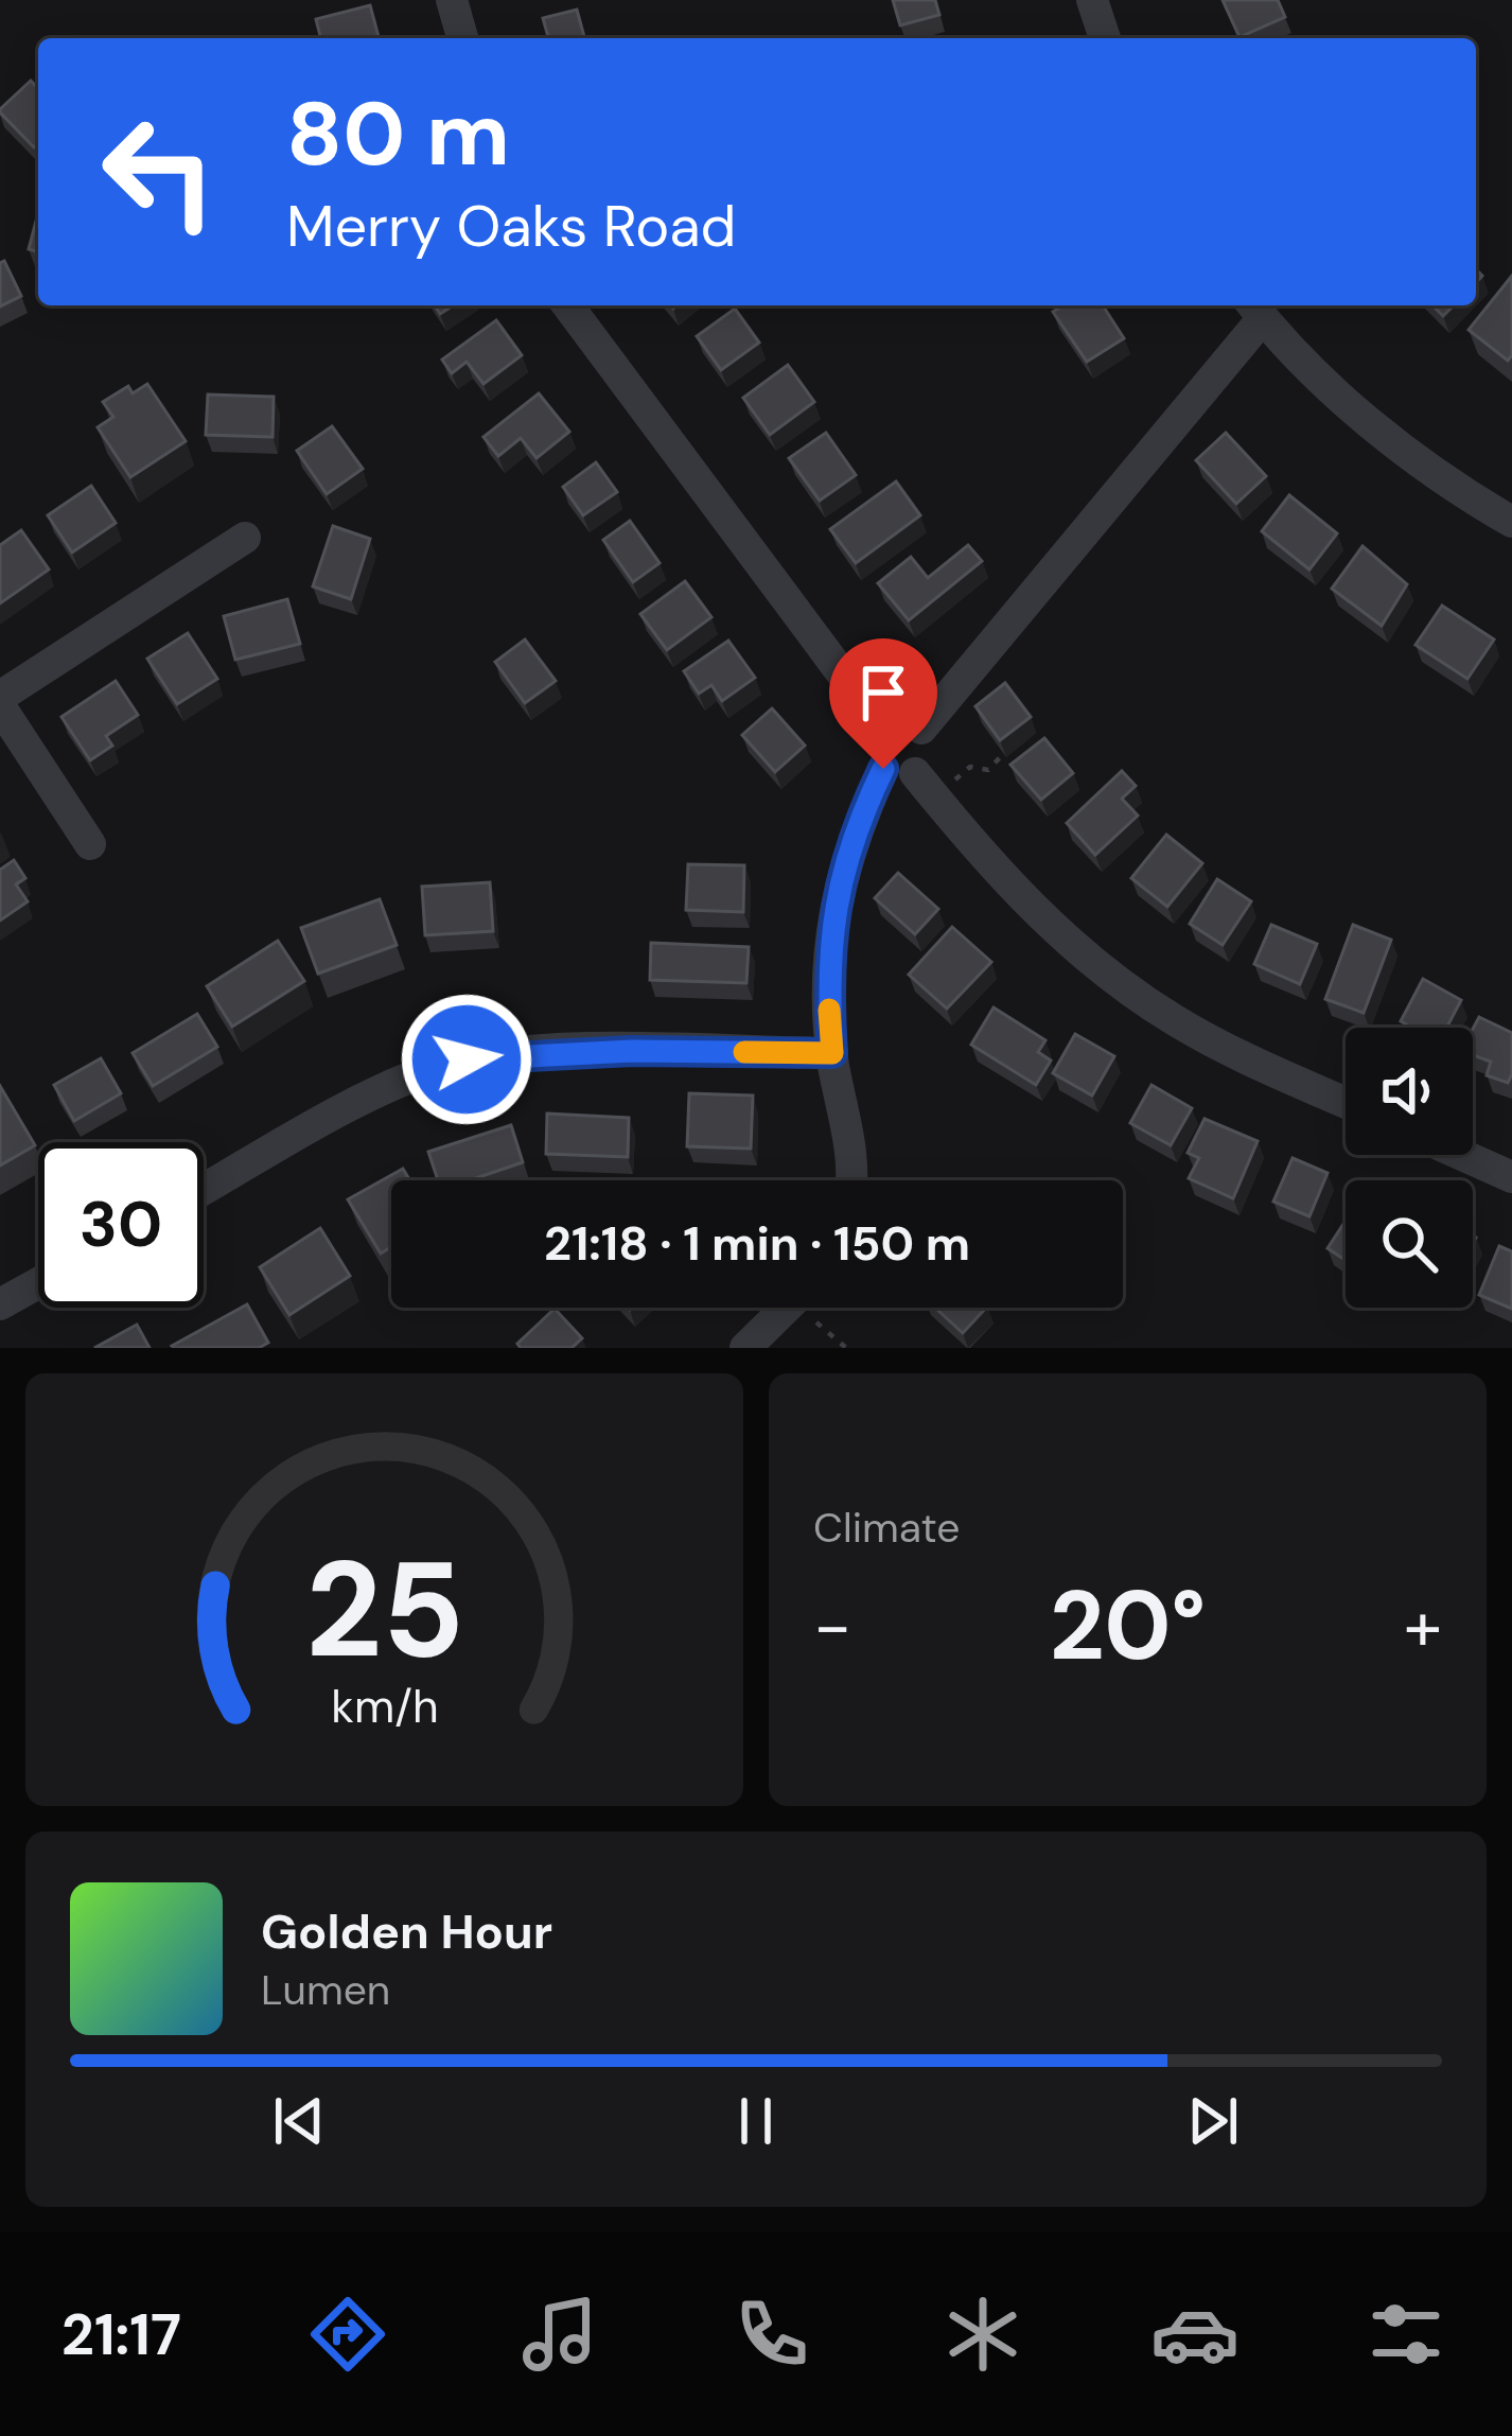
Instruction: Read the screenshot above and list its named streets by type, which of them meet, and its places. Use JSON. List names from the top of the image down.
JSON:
{
  "page": {
    "turn": ["80 m", "Merry Oaks Road"],
    "limit": "30",
    "trip": "21:18 · 1 min · 150 m",
    "tile": "Climate",
    "heat": ["−", "20°", "+"],
    "song": ["Golden Hour", "Lumen"],
    "tabs": "21:17",
    "gauge": ["25", "km/h"]
  }
}
